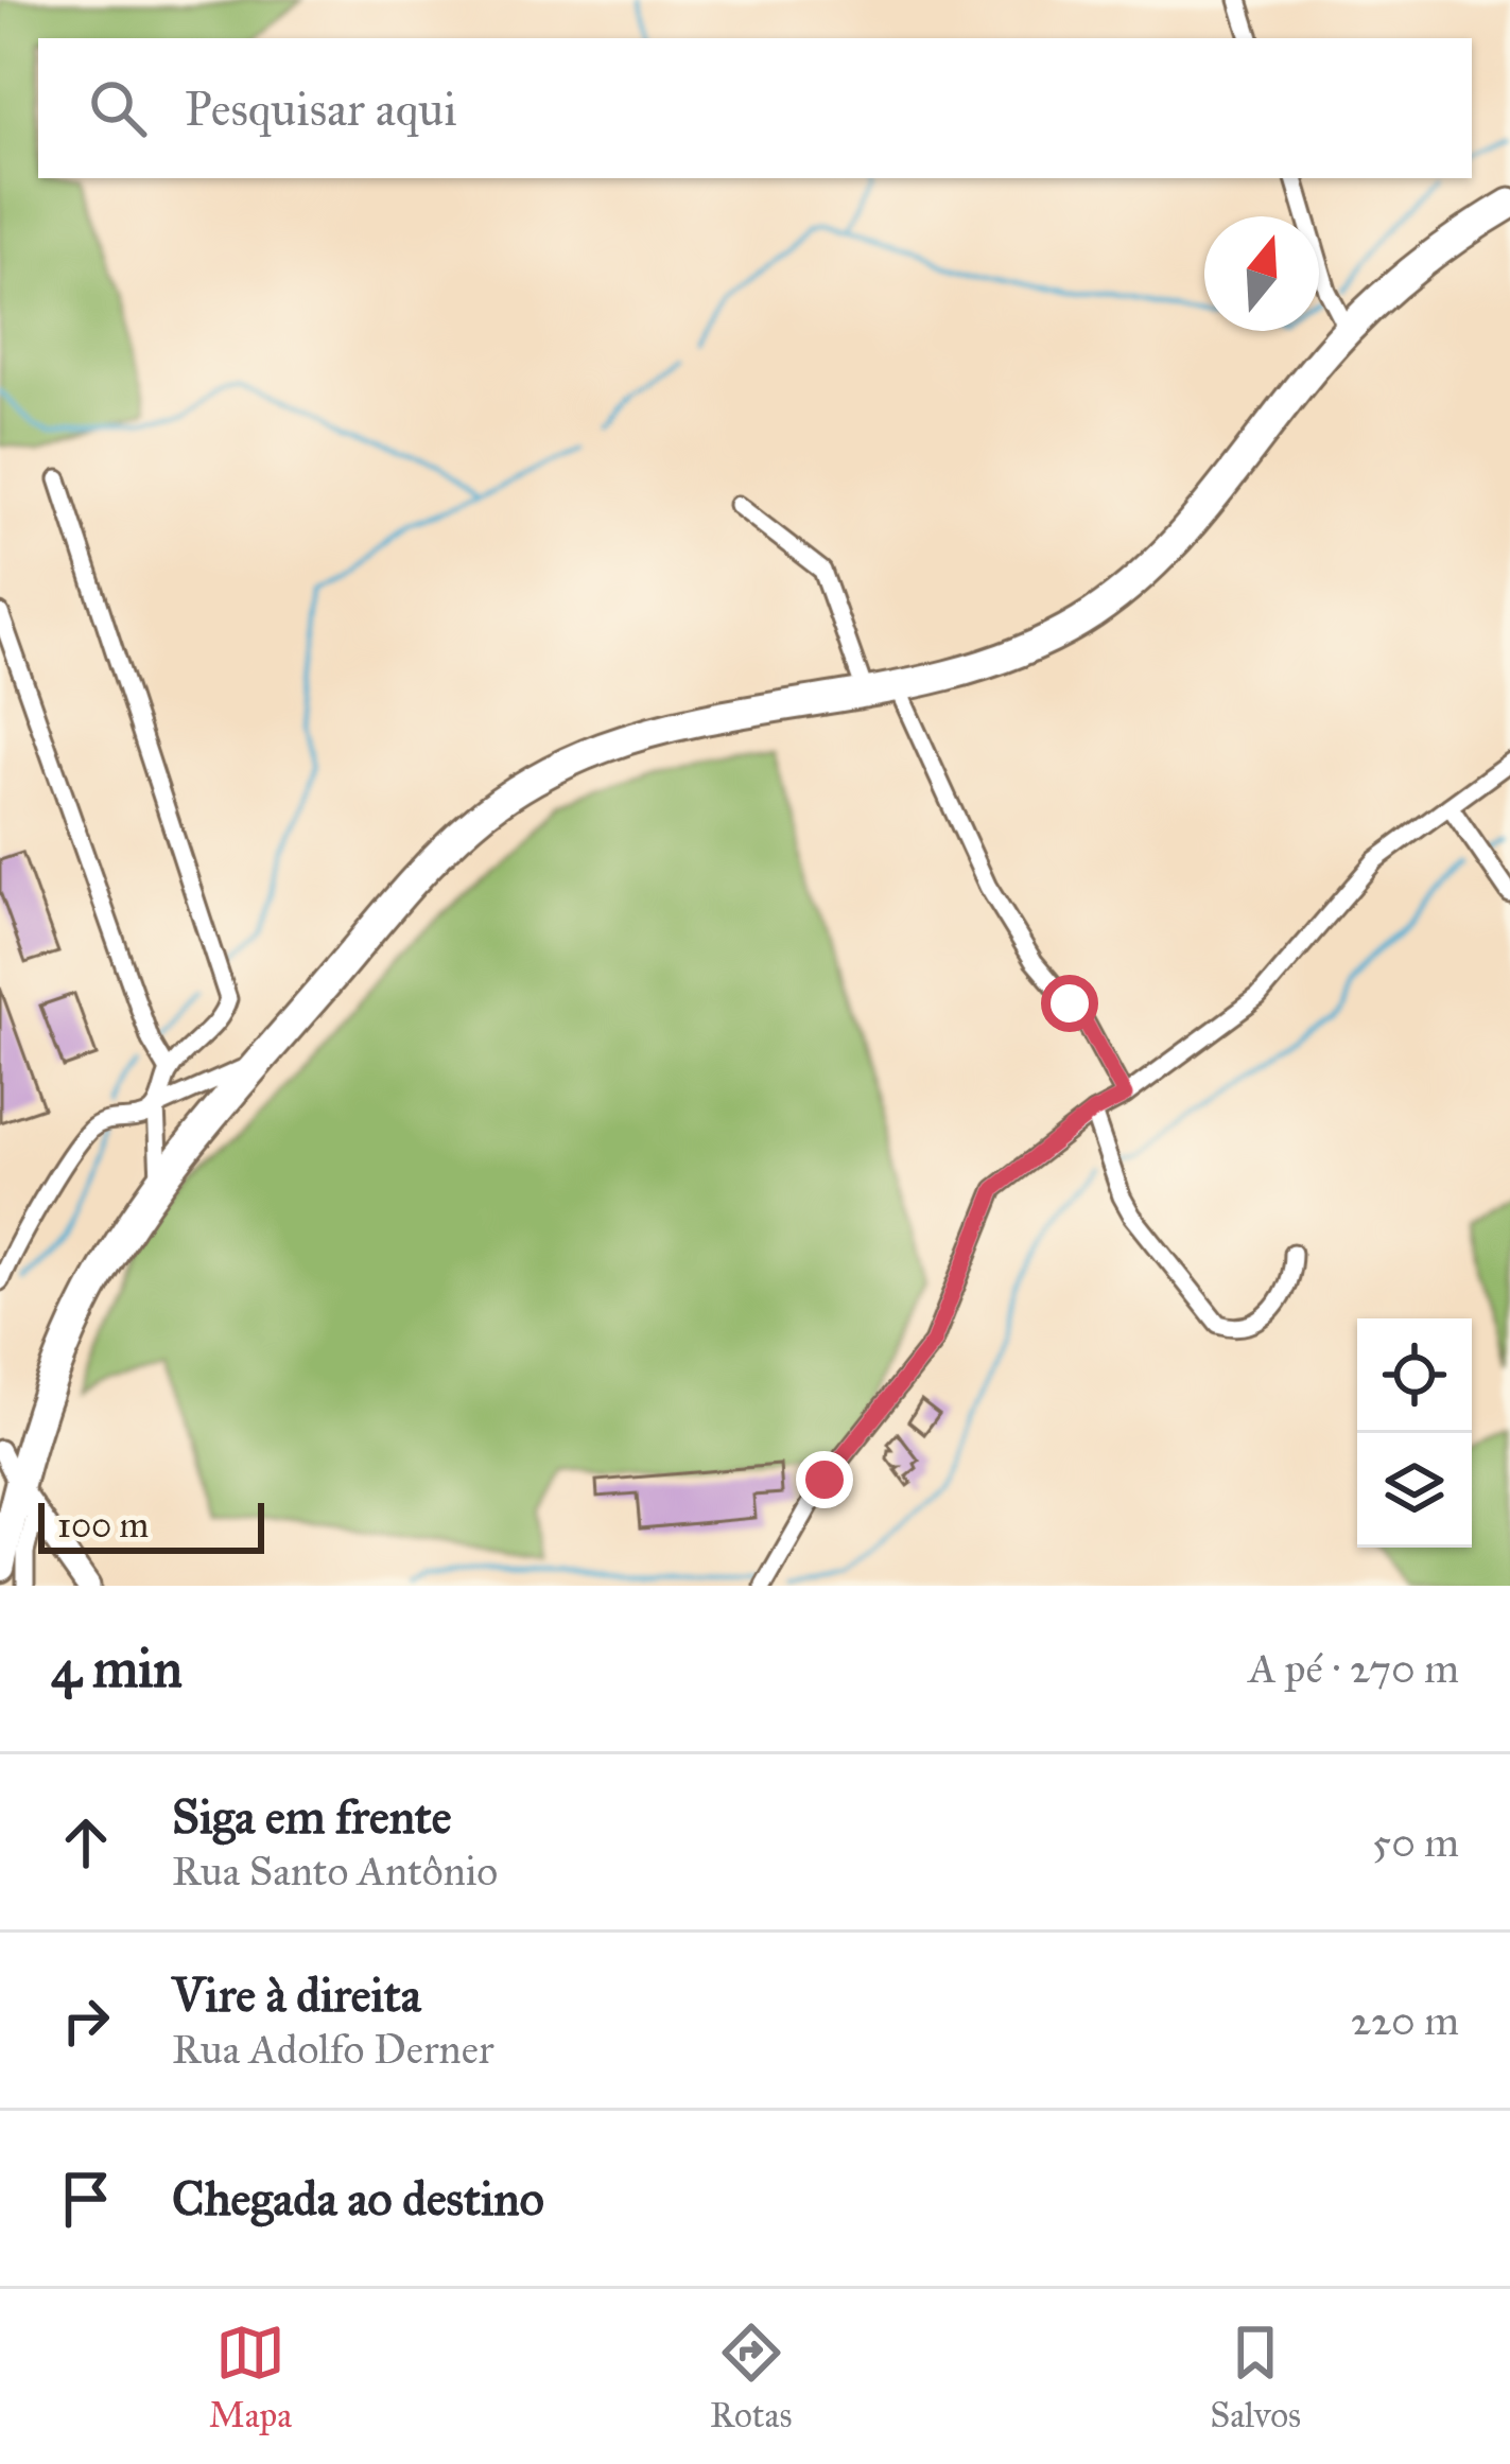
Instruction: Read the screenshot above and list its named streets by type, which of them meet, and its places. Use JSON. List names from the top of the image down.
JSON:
{
  "scale_bar": "100 m",
  "north": "top",
  "page": {
    "search": "Pesquisar aqui",
    "scale": "100 m",
    "heading": ["4 min", "A pé · 270 m"],
    "list": [
      ["Siga em frente", "Rua Santo Antônio", "50 m"],
      ["Vire à direita", "Rua Adolfo Derner", "220 m"],
      "Chegada ao destino"
    ],
    "nav": ["Mapa", "Rotas", "Salvos"]
  }
}
